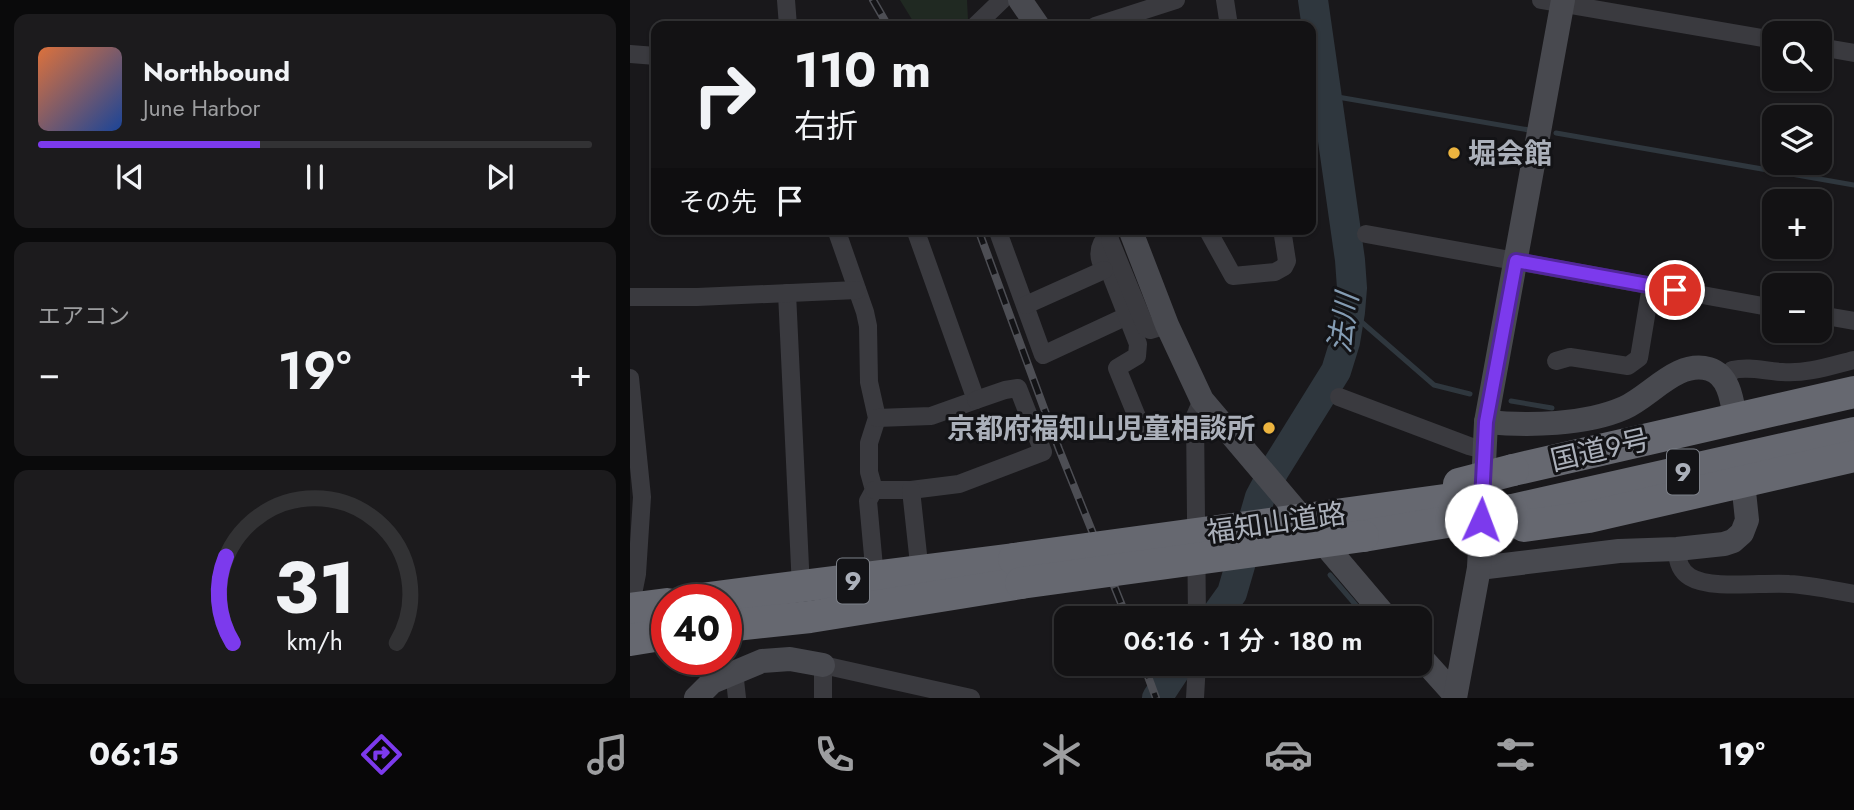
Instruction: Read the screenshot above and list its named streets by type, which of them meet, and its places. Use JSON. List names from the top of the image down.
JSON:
{
  "streets": {
    "highway": ["国道9号", "9", "福知山道路"]
  },
  "crossings": [
    ["国道9号", "9"],
    ["国道9号", "福知山道路"]
  ],
  "water": ["法川"],
  "places": ["堀会館", "京都府福知山児童相談所"],
  "page": {
    "map_buttons": ["+", "−"],
    "turn": ["110 m", "右折"],
    "song": ["Northbound", "June Harbor"],
    "then": "その先",
    "tile": "エアコン",
    "heat": ["−", "19°", "+"],
    "limit": "40",
    "trip": "06:16 · 1 分 · 180 m",
    "tabs": ["06:15", "19°"],
    "gauge": ["31", "km/h"]
  }
}
